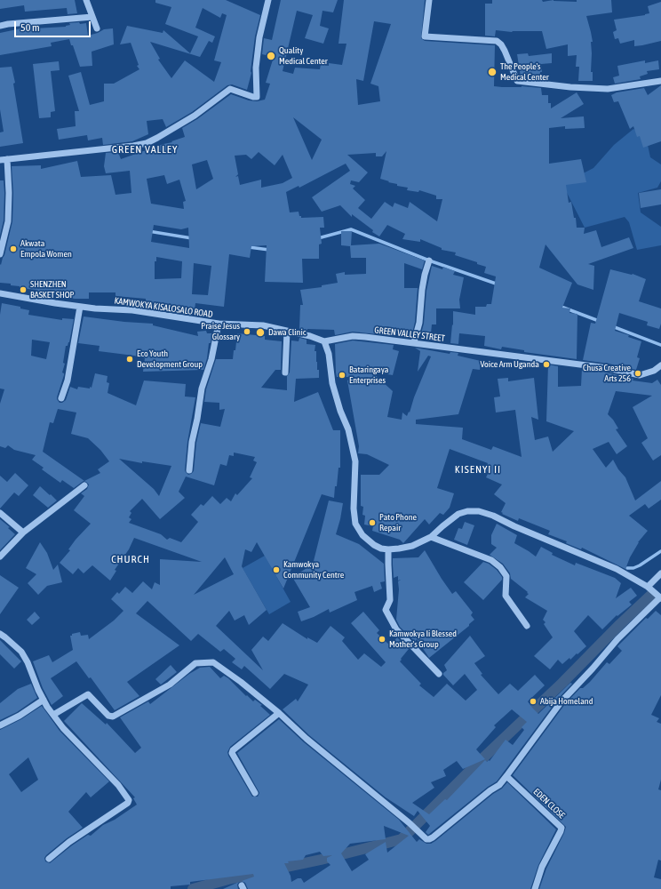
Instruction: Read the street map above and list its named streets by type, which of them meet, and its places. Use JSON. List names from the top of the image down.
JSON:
{
  "streets": {
    "street": ["KAMWOKYA KISALOSALO ROAD", "GREEN VALLEY STREET", "EDEN CLOSE"]
  },
  "crossings": [
    ["KAMWOKYA KISALOSALO ROAD", "GREEN VALLEY STREET"]
  ],
  "districts": ["GREEN VALLEY", "KISENYI II", "CHURCH"],
  "places": [
    "Quality Medical Center",
    "The People's Medical Center",
    "Akwata Empola Women",
    "SHENZHEN BASKET SHOP",
    "Praise Jesus Glossary",
    "Dawa Clinic",
    "Eco Youth Development Group",
    "Voice Arm Uganda",
    "Chusa Creative Arts 256",
    "Bataringaya Enterprises",
    "Pato Phone Repair",
    "Kamwokya Community Centre",
    "Kamwokya Ii Blessed Mother's Group",
    "Abija Homeland"
  ],
  "scale_bar": "50 m"
}
